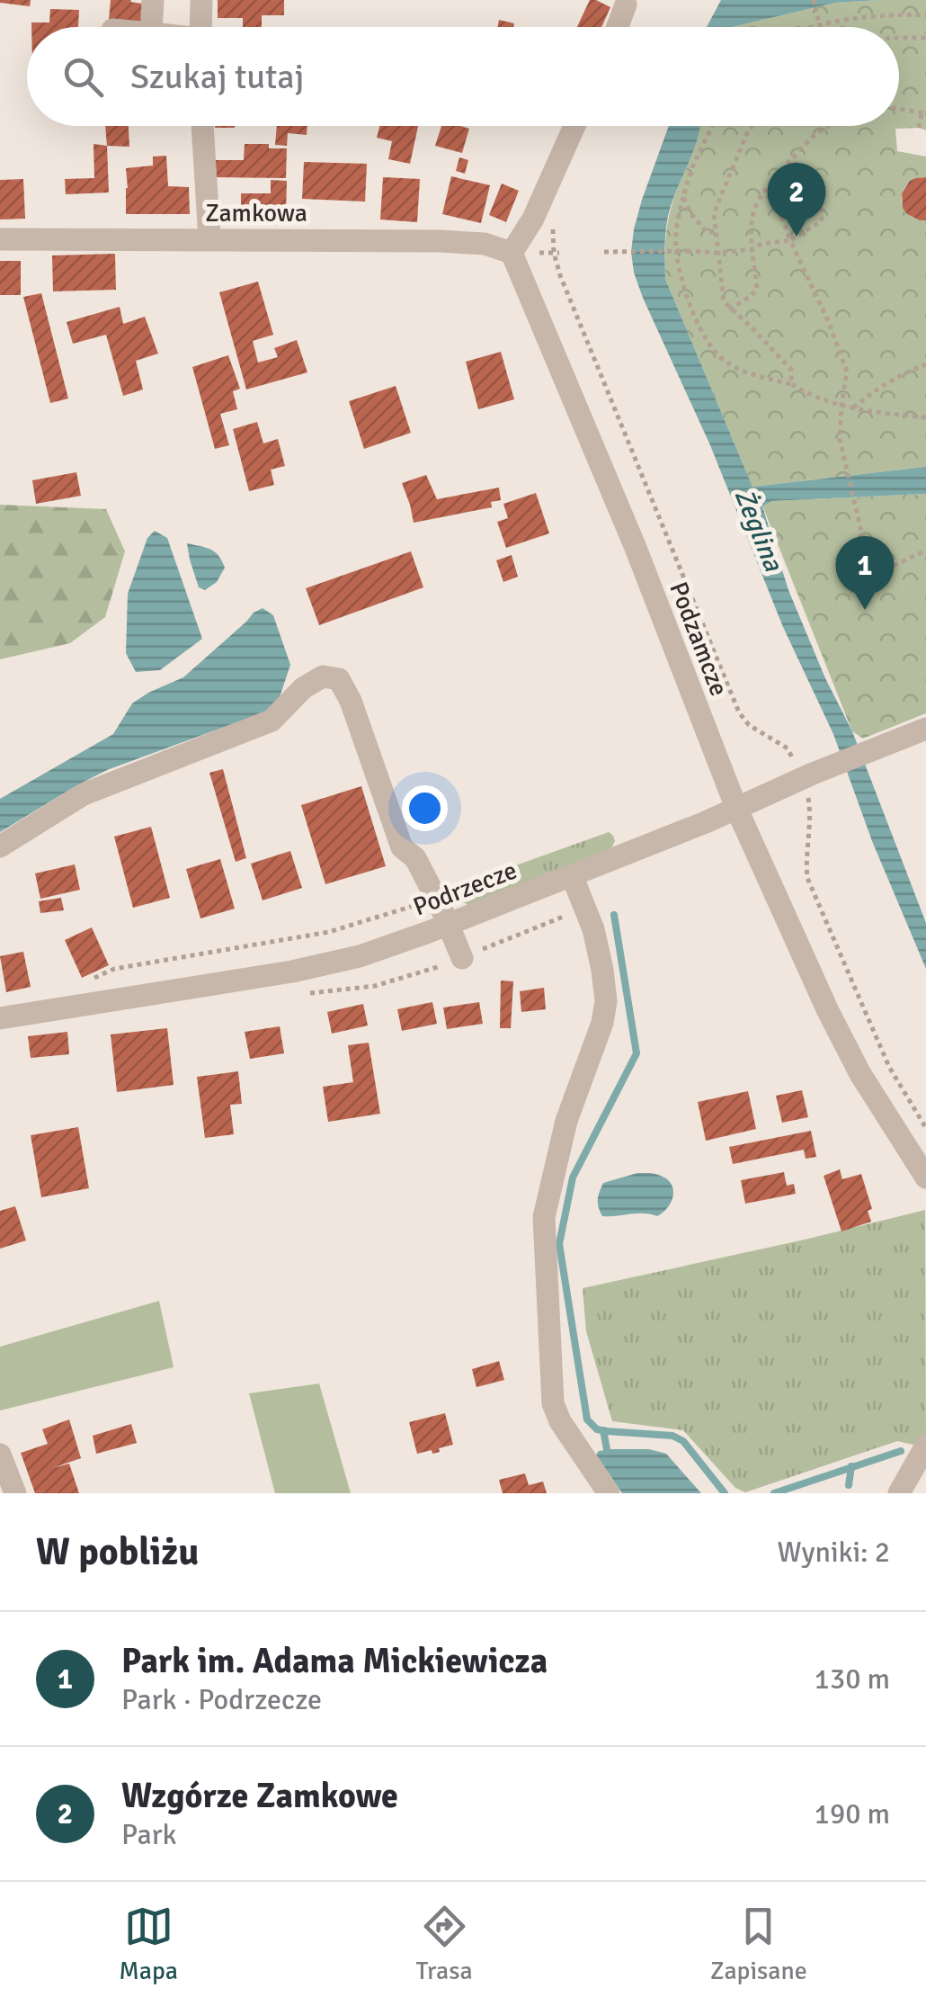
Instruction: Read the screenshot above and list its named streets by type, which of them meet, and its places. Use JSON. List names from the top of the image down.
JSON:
{
  "streets": {
    "street": ["Zamkowa", "Podzamcze", "Podrzecze"]
  },
  "crossings": [
    ["Zamkowa", "Podzamcze"],
    ["Podzamcze", "Podrzecze"]
  ],
  "water": ["Żeglina"],
  "page": {
    "search": "Szukaj tutaj",
    "pins": ["2", "1"],
    "heading": ["W pobliżu", "Wyniki: 2"],
    "list": [
      {
        "mark": "1",
        "name": "Park im. Adama Mickiewicza",
        "note": "Park · Podrzecze",
        "value": "130 m"
      },
      {
        "mark": "2",
        "name": "Wzgórze Zamkowe",
        "note": "Park",
        "value": "190 m"
      }
    ],
    "nav": ["Mapa", "Trasa", "Zapisane"]
  }
}
